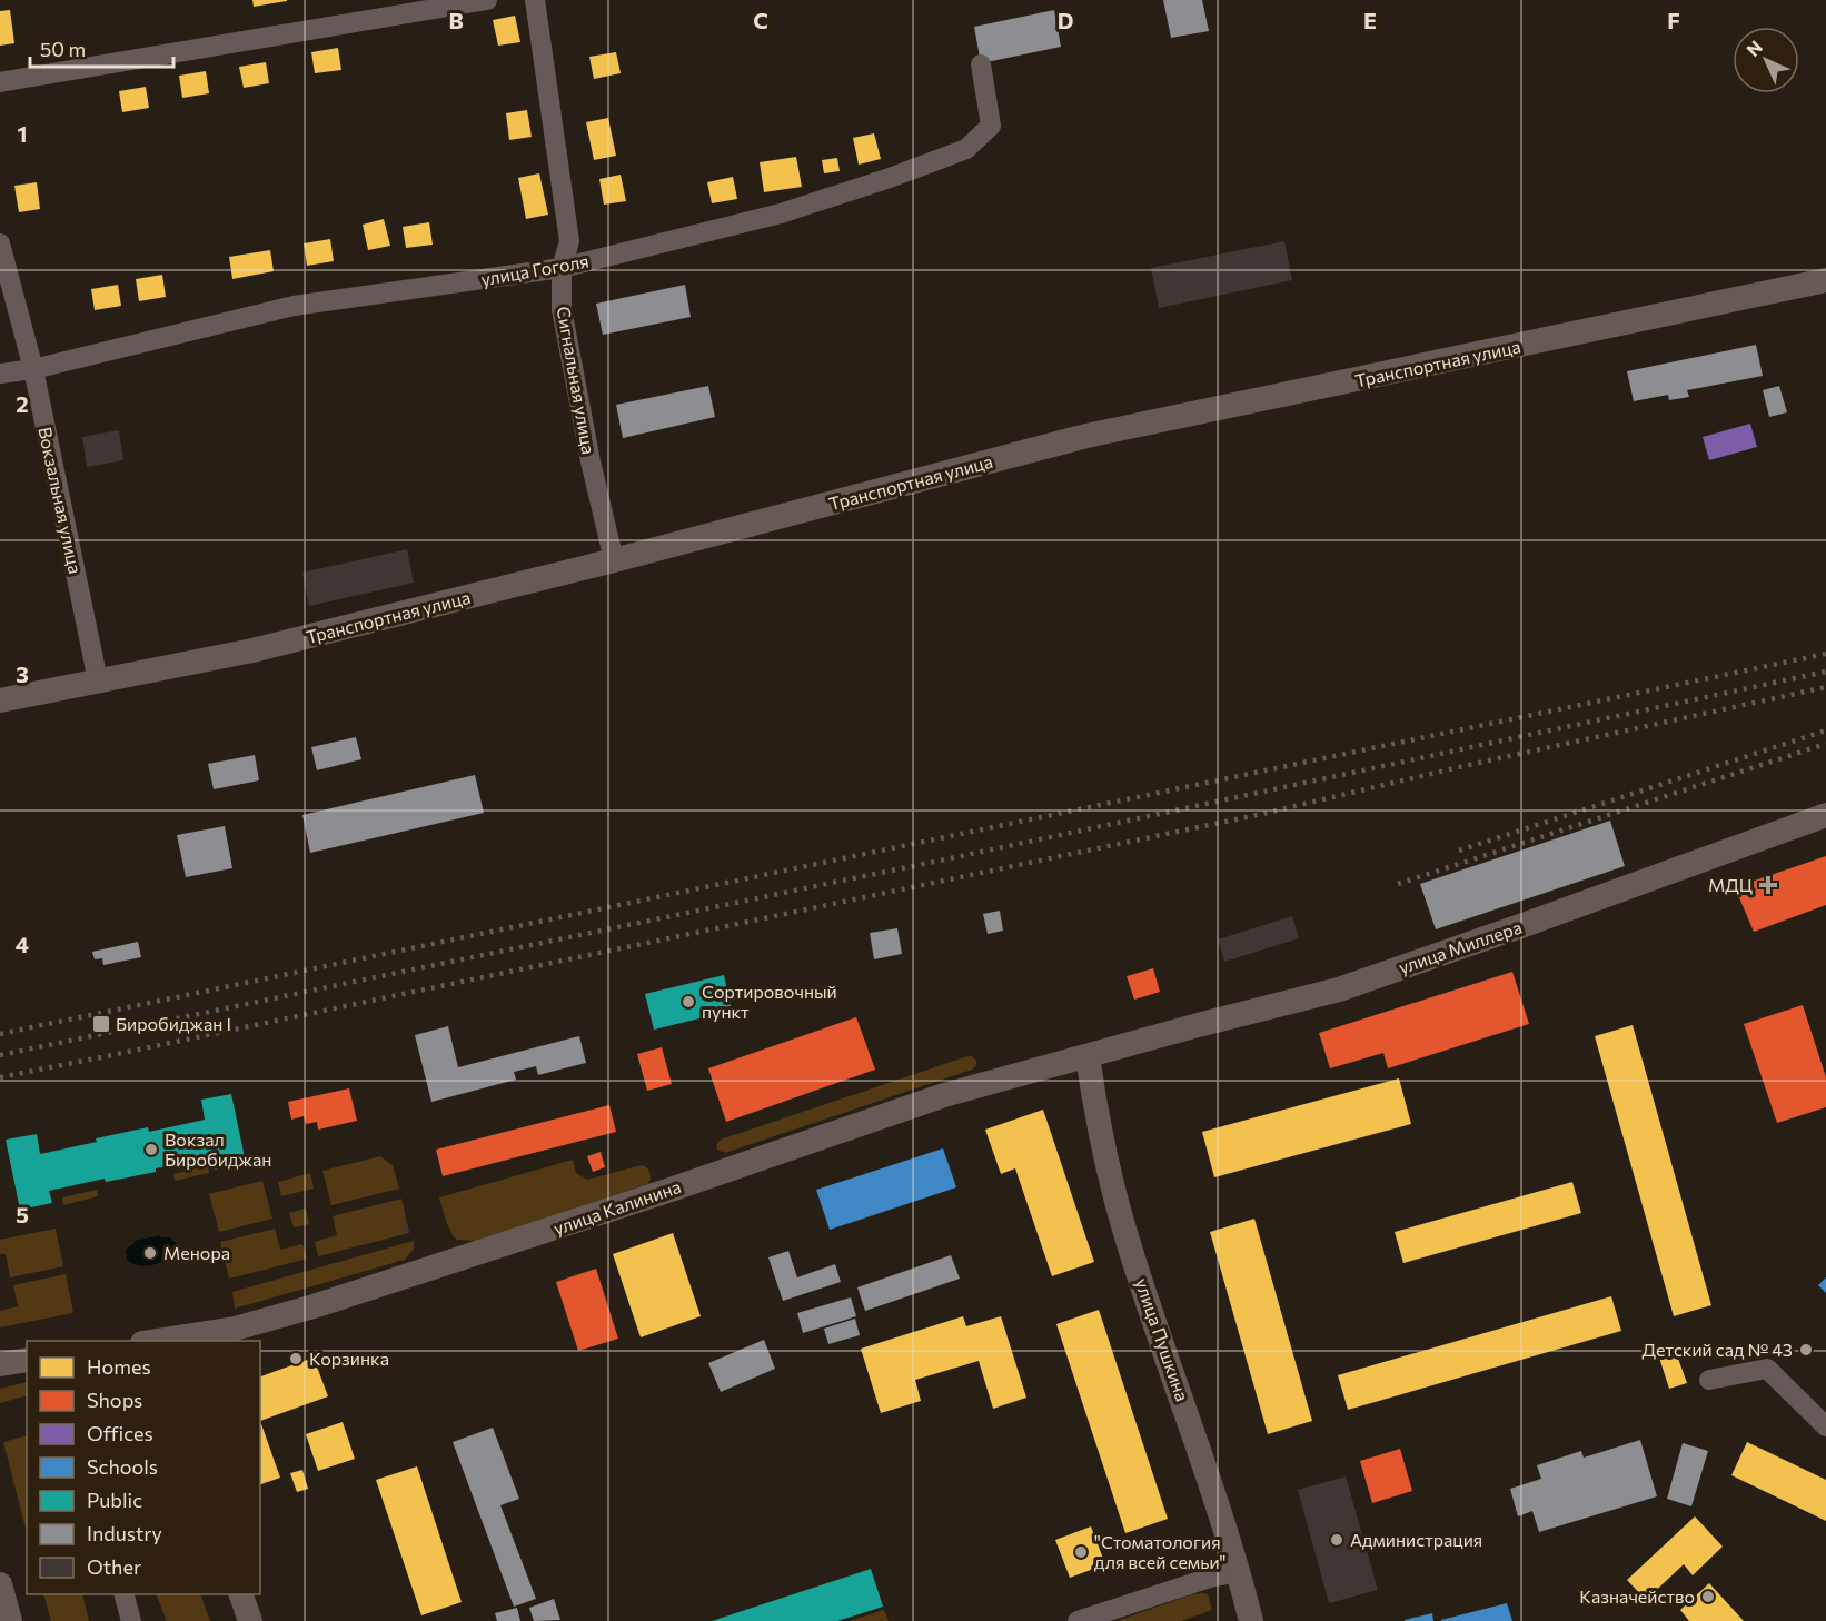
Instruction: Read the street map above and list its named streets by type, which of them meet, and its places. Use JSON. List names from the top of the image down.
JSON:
{
  "streets": {
    "main road": [
      "Транспортная улица",
      "улица Миллера",
      "улица Калинина",
      "улица Пушкина"
    ],
    "street": ["улица Гоголя", "Сигнальная улица", "Вокзальная улица"]
  },
  "crossings": [
    ["улица Гоголя", "Сигнальная улица"],
    ["улица Гоголя", "Вокзальная улица"],
    ["Транспортная улица", "Сигнальная улица"],
    ["Транспортная улица", "Вокзальная улица"],
    ["улица Миллера", "улица Калинина"],
    ["улица Миллера", "улица Пушкина"],
    ["улица Калинина", "улица Пушкина"]
  ],
  "places": {
    "health": ["МДЦ"],
    "other": [
      "Сортировочный пункт",
      "Вокзал Биробиджан",
      "Менора",
      "Детский сад № 43",
      "Корзинка",
      "Администрация",
      "\"Стоматология для всей семьи\"",
      "Казначейство"
    ],
    "transit": ["Биробиджан I"]
  },
  "legend": [
    "Homes",
    "Shops",
    "Offices",
    "Schools",
    "Public",
    "Industry",
    "Other"
  ],
  "scale_bar": "50 m",
  "north": "top left",
  "grid": {
    "columns": [
      "B",
      "C",
      "D",
      "E",
      "F"
    ],
    "rows": [
      "1",
      "2",
      "3",
      "4",
      "5"
    ]
  }
}
